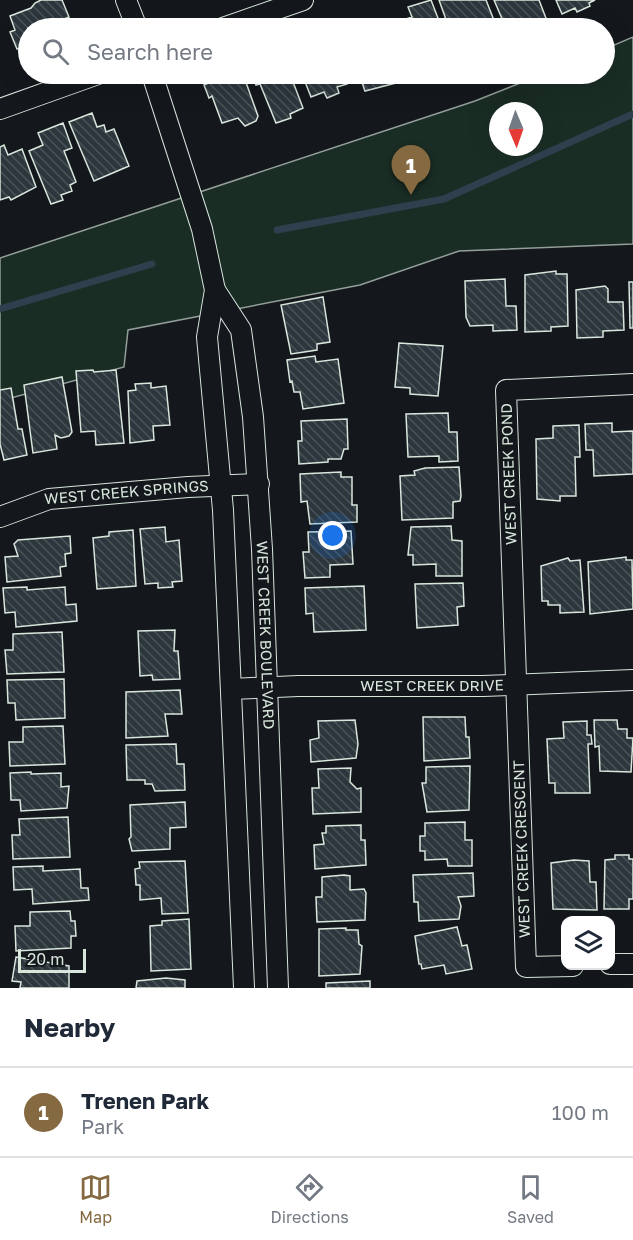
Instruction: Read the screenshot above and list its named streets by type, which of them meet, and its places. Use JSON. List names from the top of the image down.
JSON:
{
  "streets": {
    "street": [
      "WEST CREEK POND",
      "WEST CREEK SPRINGS",
      "WEST CREEK BOULEVARD",
      "WEST CREEK DRIVE",
      "WEST CREEK CRESCENT"
    ]
  },
  "crossings": [
    ["WEST CREEK POND", "WEST CREEK DRIVE"],
    ["WEST CREEK POND", "WEST CREEK CRESCENT"],
    ["WEST CREEK SPRINGS", "WEST CREEK BOULEVARD"],
    ["WEST CREEK BOULEVARD", "WEST CREEK DRIVE"],
    ["WEST CREEK DRIVE", "WEST CREEK CRESCENT"]
  ],
  "scale_bar": "20 m",
  "north": "bottom",
  "page": {
    "search": "Search here",
    "pins": "1",
    "scale": "20 m",
    "heading": "Nearby",
    "list": [
      {
        "mark": "1",
        "name": "Trenen Park",
        "note": "Park",
        "value": "100 m"
      }
    ],
    "nav": ["Map", "Directions", "Saved"]
  }
}
